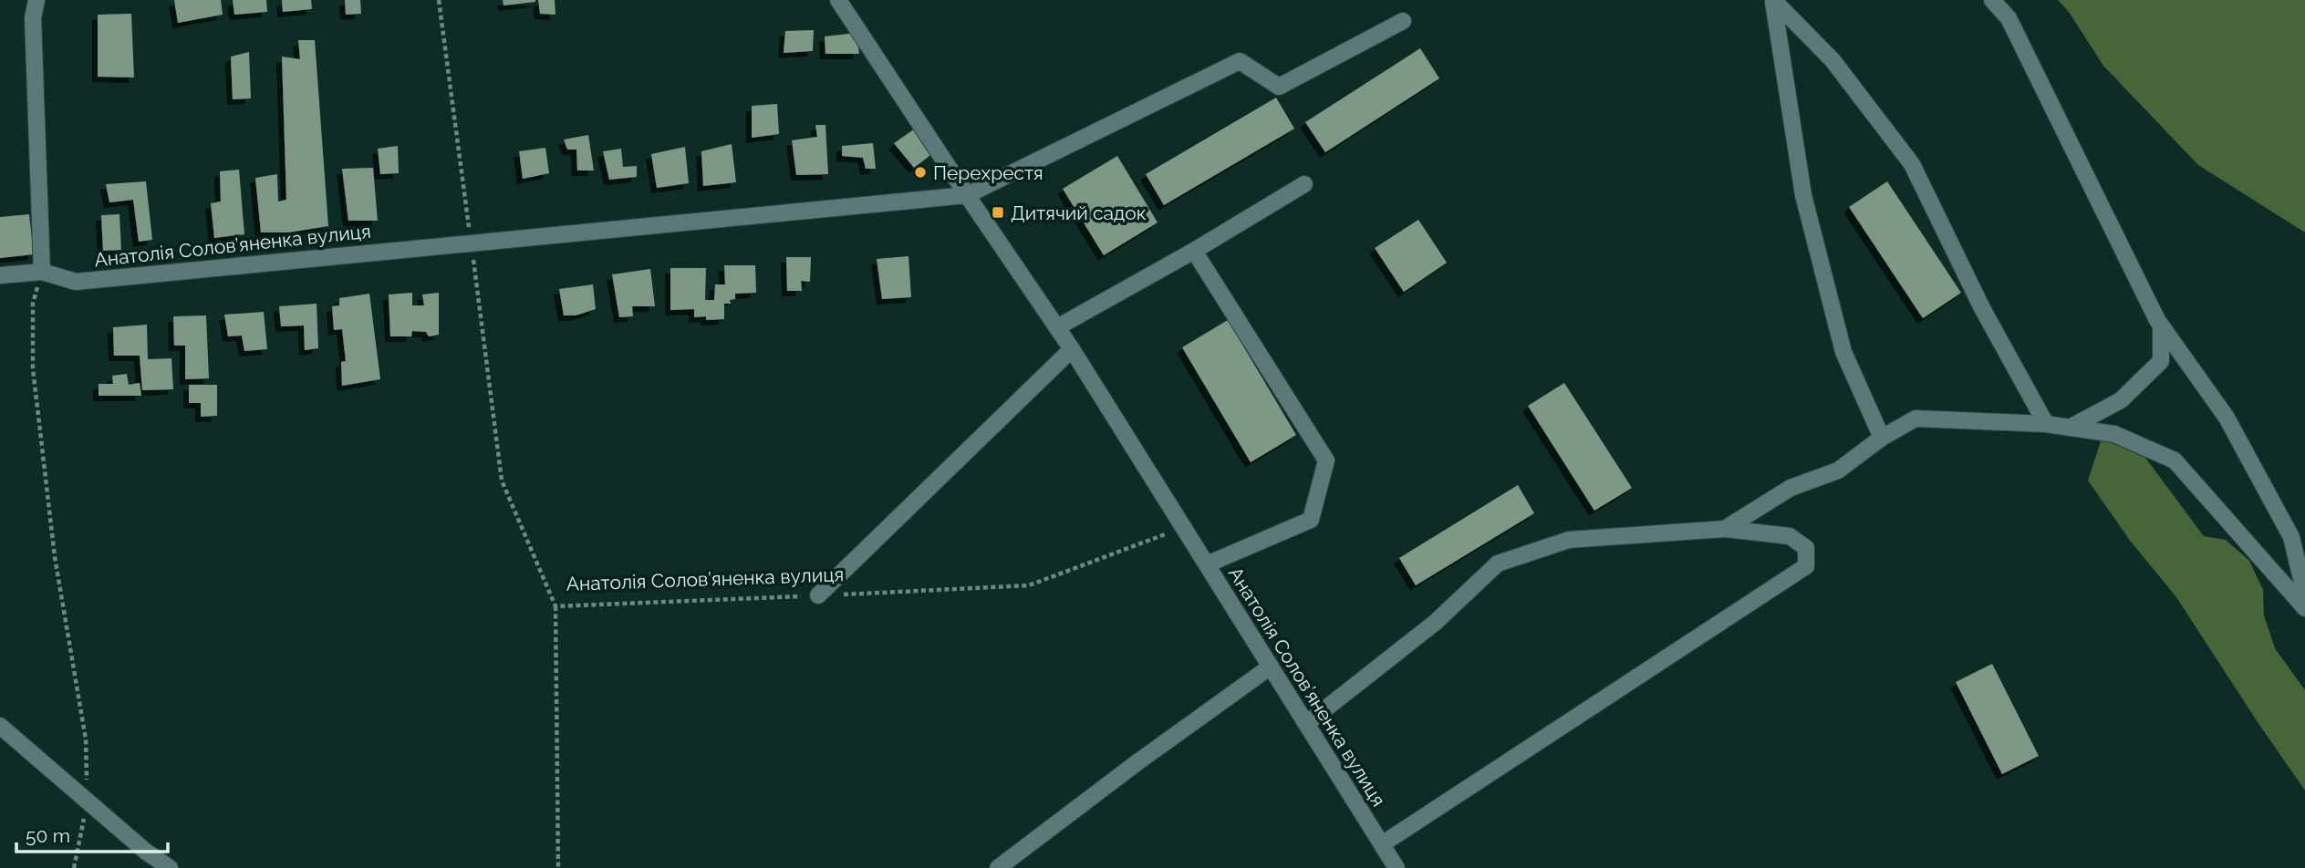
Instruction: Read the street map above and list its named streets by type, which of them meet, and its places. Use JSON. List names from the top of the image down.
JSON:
{
  "streets": {
    "street": ["Анатолія Солов’яненка вулиця"]
  },
  "places": {
    "other": ["Перехрестя"],
    "transit": ["Дитячий садок"]
  },
  "scale_bar": "50 m"
}
